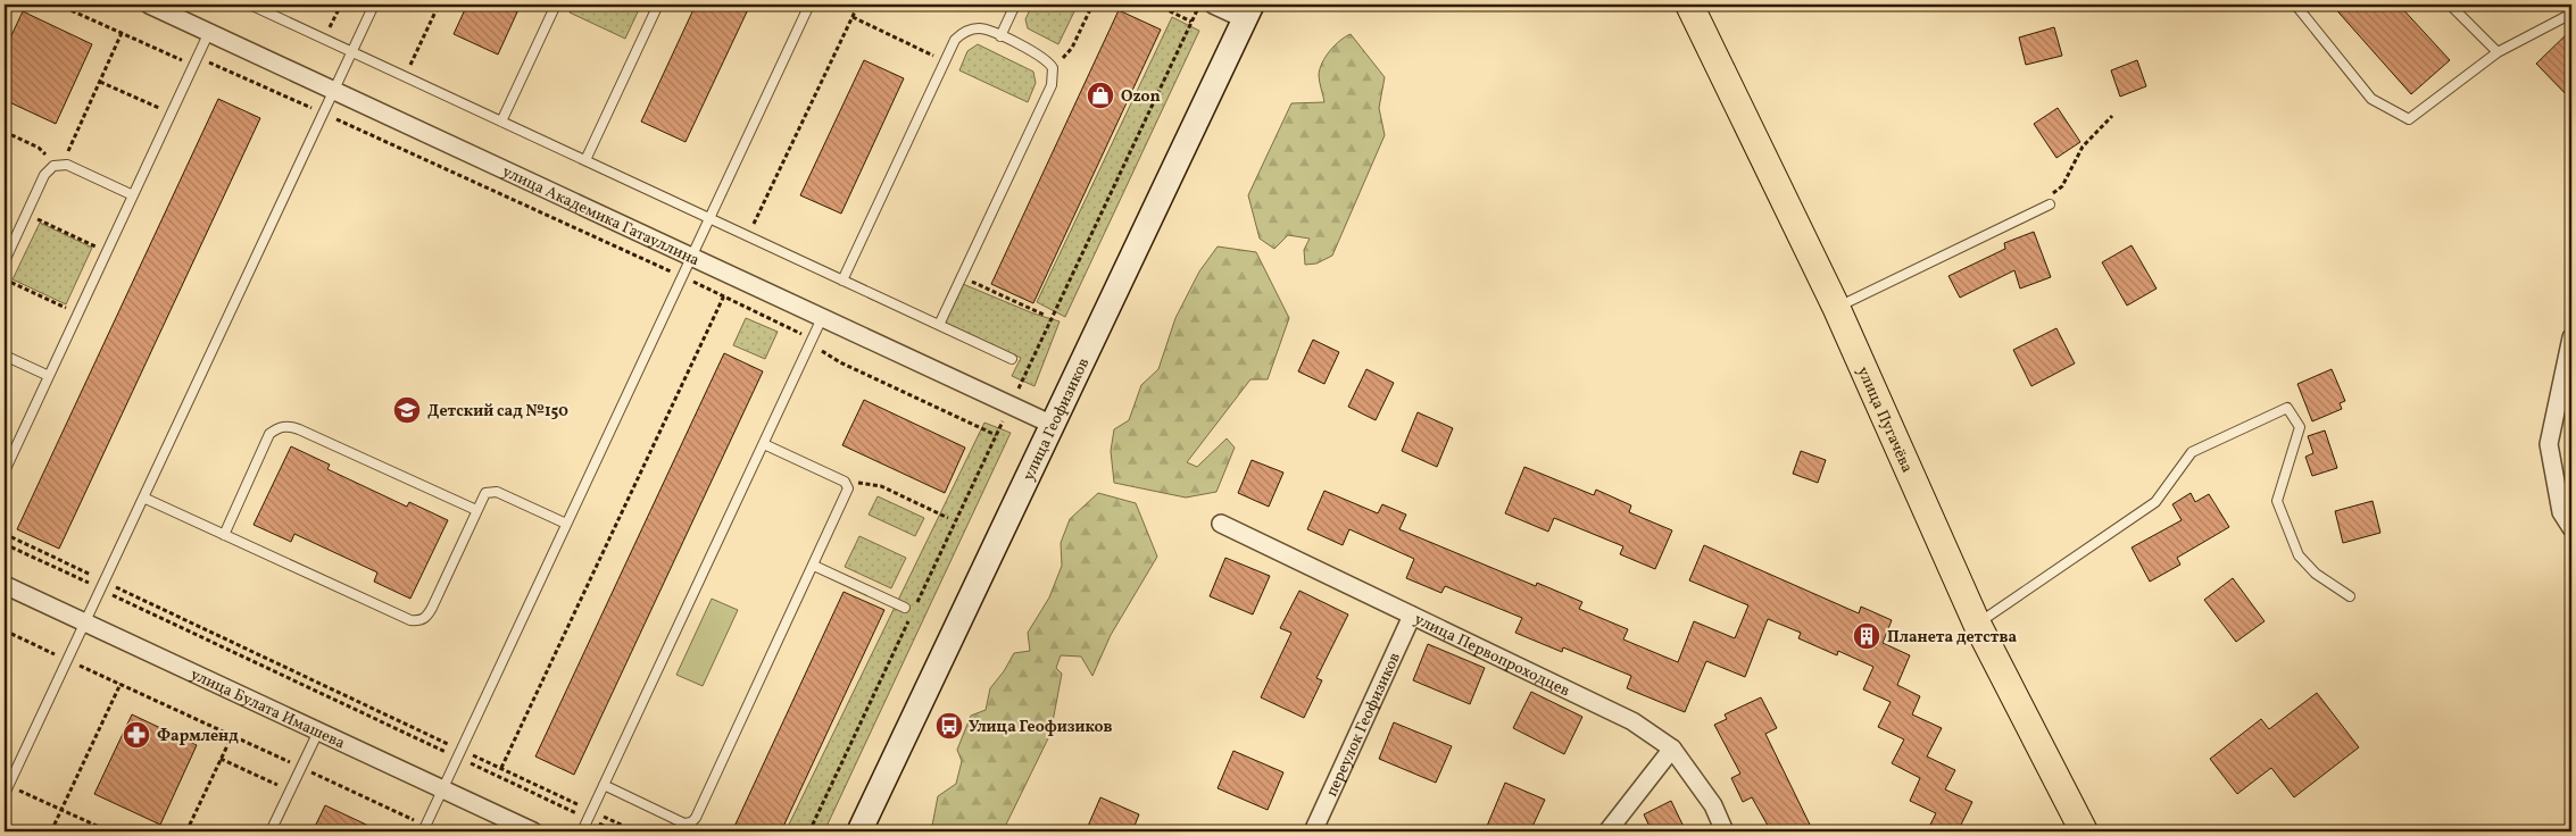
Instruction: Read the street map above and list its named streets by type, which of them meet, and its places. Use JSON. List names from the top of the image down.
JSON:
{
  "streets": {
    "main road": ["улица Пугачёва"],
    "street": [
      "улица Академика Гатауллина",
      "улица Геофизиков",
      "улица Первопроходцев",
      "улица Булата Имашева",
      "переулок Геофизиков"
    ]
  },
  "crossings": [
    ["улица Академика Гатауллина", "улица Геофизиков"],
    ["улица Первопроходцев", "переулок Геофизиков"]
  ],
  "places": {
    "shop": ["Ozon"],
    "school or university": ["Детский сад №150"],
    "building": ["Планета детства"],
    "bus stop": ["Улица Геофизиков"],
    "pharmacy": ["Фармленд"]
  }
}
